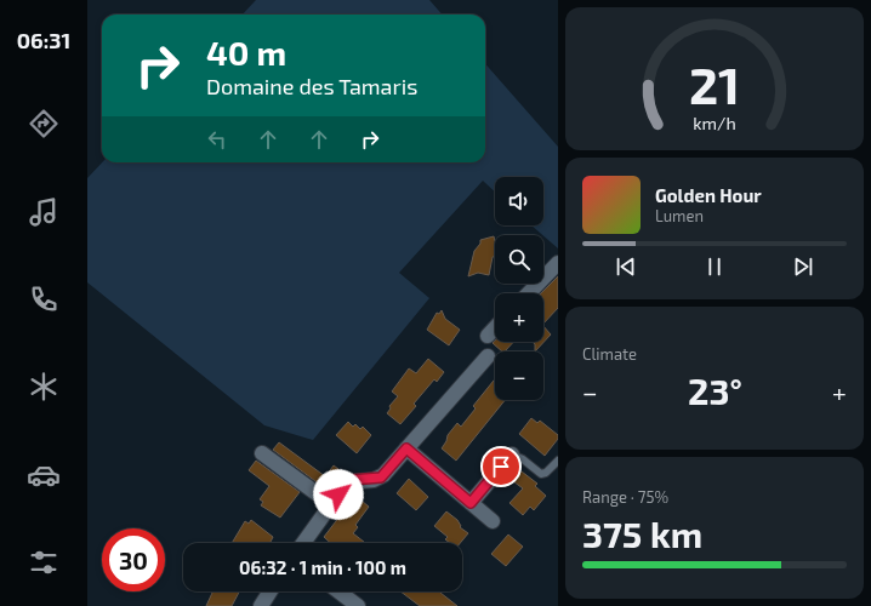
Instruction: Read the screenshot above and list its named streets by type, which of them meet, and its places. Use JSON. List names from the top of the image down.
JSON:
{
  "page": {
    "tabs": "06:31",
    "turn": ["40 m", "Domaine des Tamaris"],
    "song": ["Golden Hour", "Lumen"],
    "map_buttons": ["+", "−"],
    "tile": [
      "Climate",
      ["Range · 75%", "375 km"]
    ],
    "heat": ["−", "23°", "+"],
    "limit": "30",
    "trip": "06:32 · 1 min · 100 m",
    "gauge": ["21", "km/h"]
  }
}
